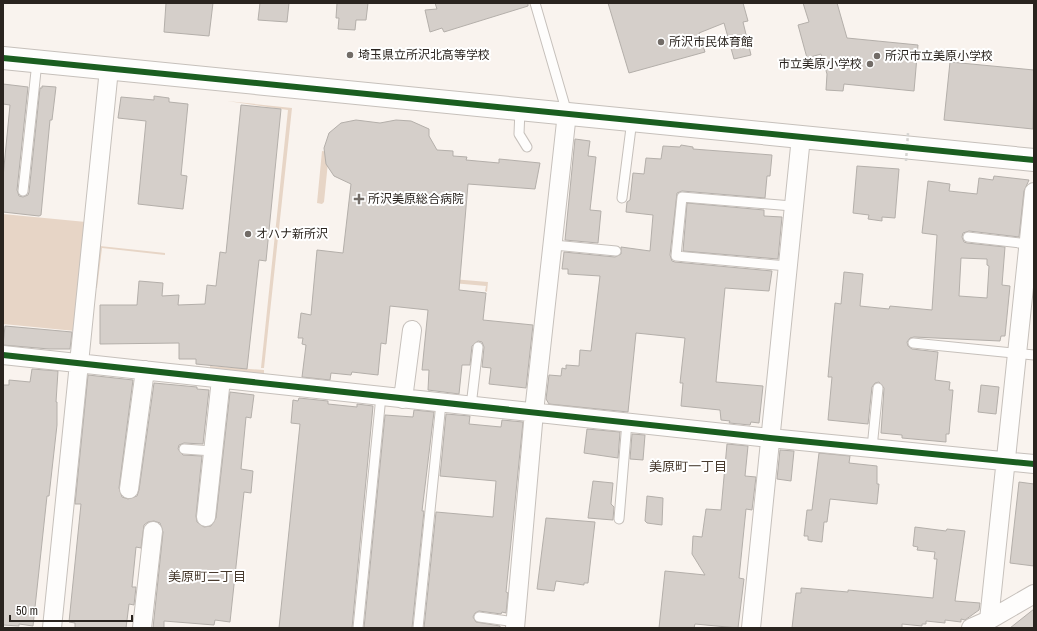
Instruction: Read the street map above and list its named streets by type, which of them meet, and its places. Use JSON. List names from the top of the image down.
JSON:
{
  "districts": ["美原町一丁目", "美原町二丁目"],
  "places": {
    "other": [
      "所沢市民体育館",
      "埼玉県立所沢北高等学校",
      "所沢市立美原小学校",
      "市立美原小学校",
      "オハナ新所沢"
    ],
    "health": ["所沢美原総合病院"]
  },
  "scale_bar": "50 m"
}
